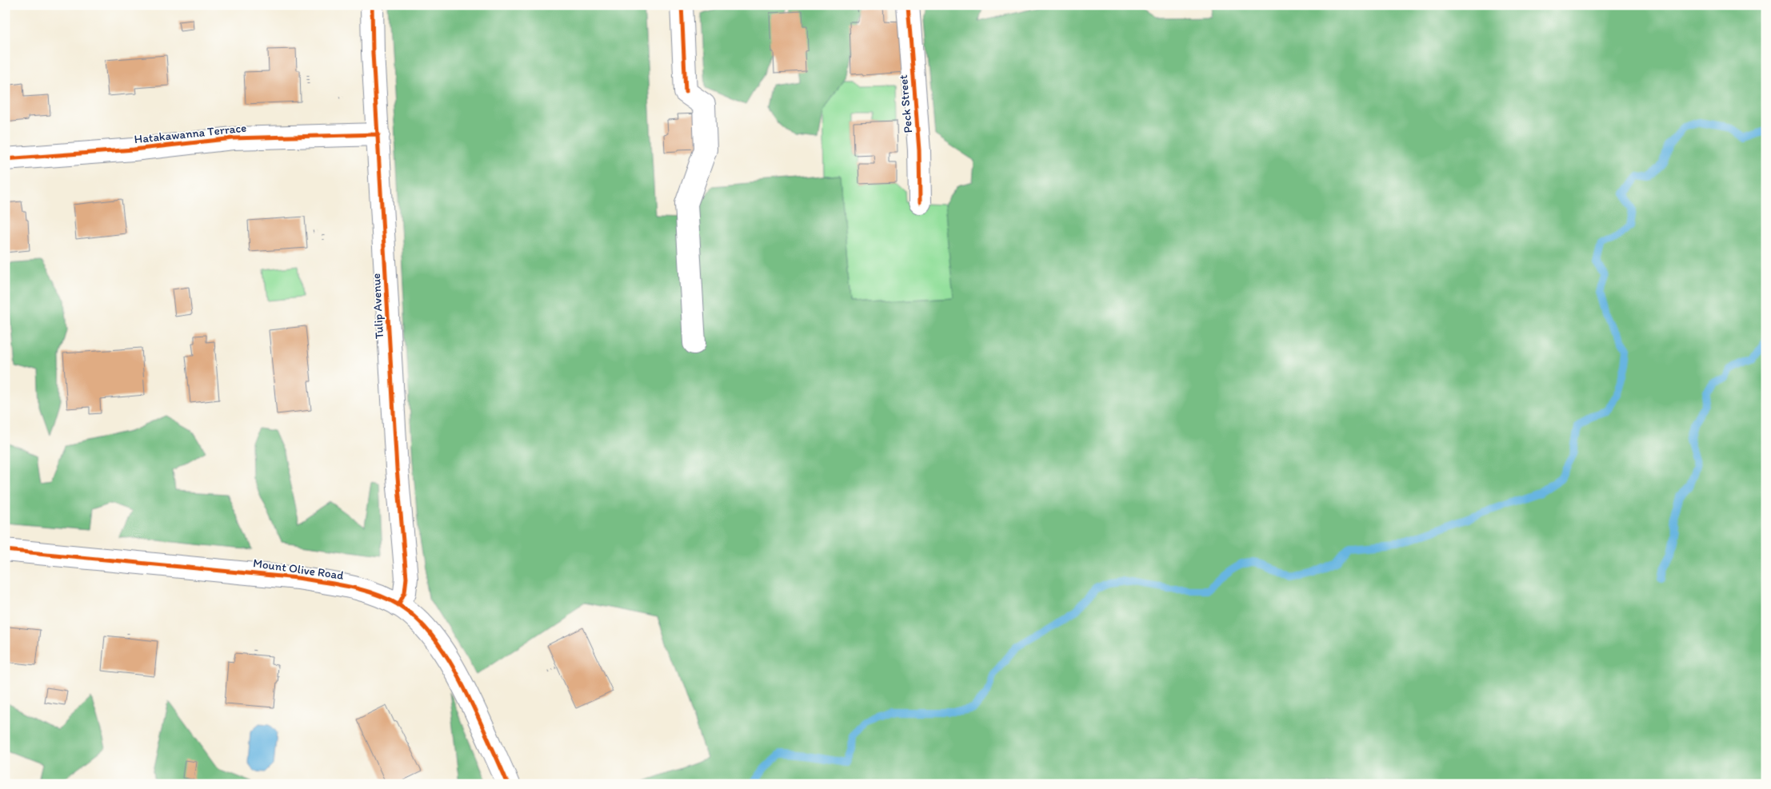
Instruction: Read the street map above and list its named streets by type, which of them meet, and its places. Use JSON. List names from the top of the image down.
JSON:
{
  "streets": {
    "street": [
      "Peck Street",
      "Hatakawanna Terrace",
      "Tulip Avenue",
      "Mount Olive Road"
    ]
  },
  "crossings": [
    ["Hatakawanna Terrace", "Tulip Avenue"],
    ["Tulip Avenue", "Mount Olive Road"]
  ]
}
